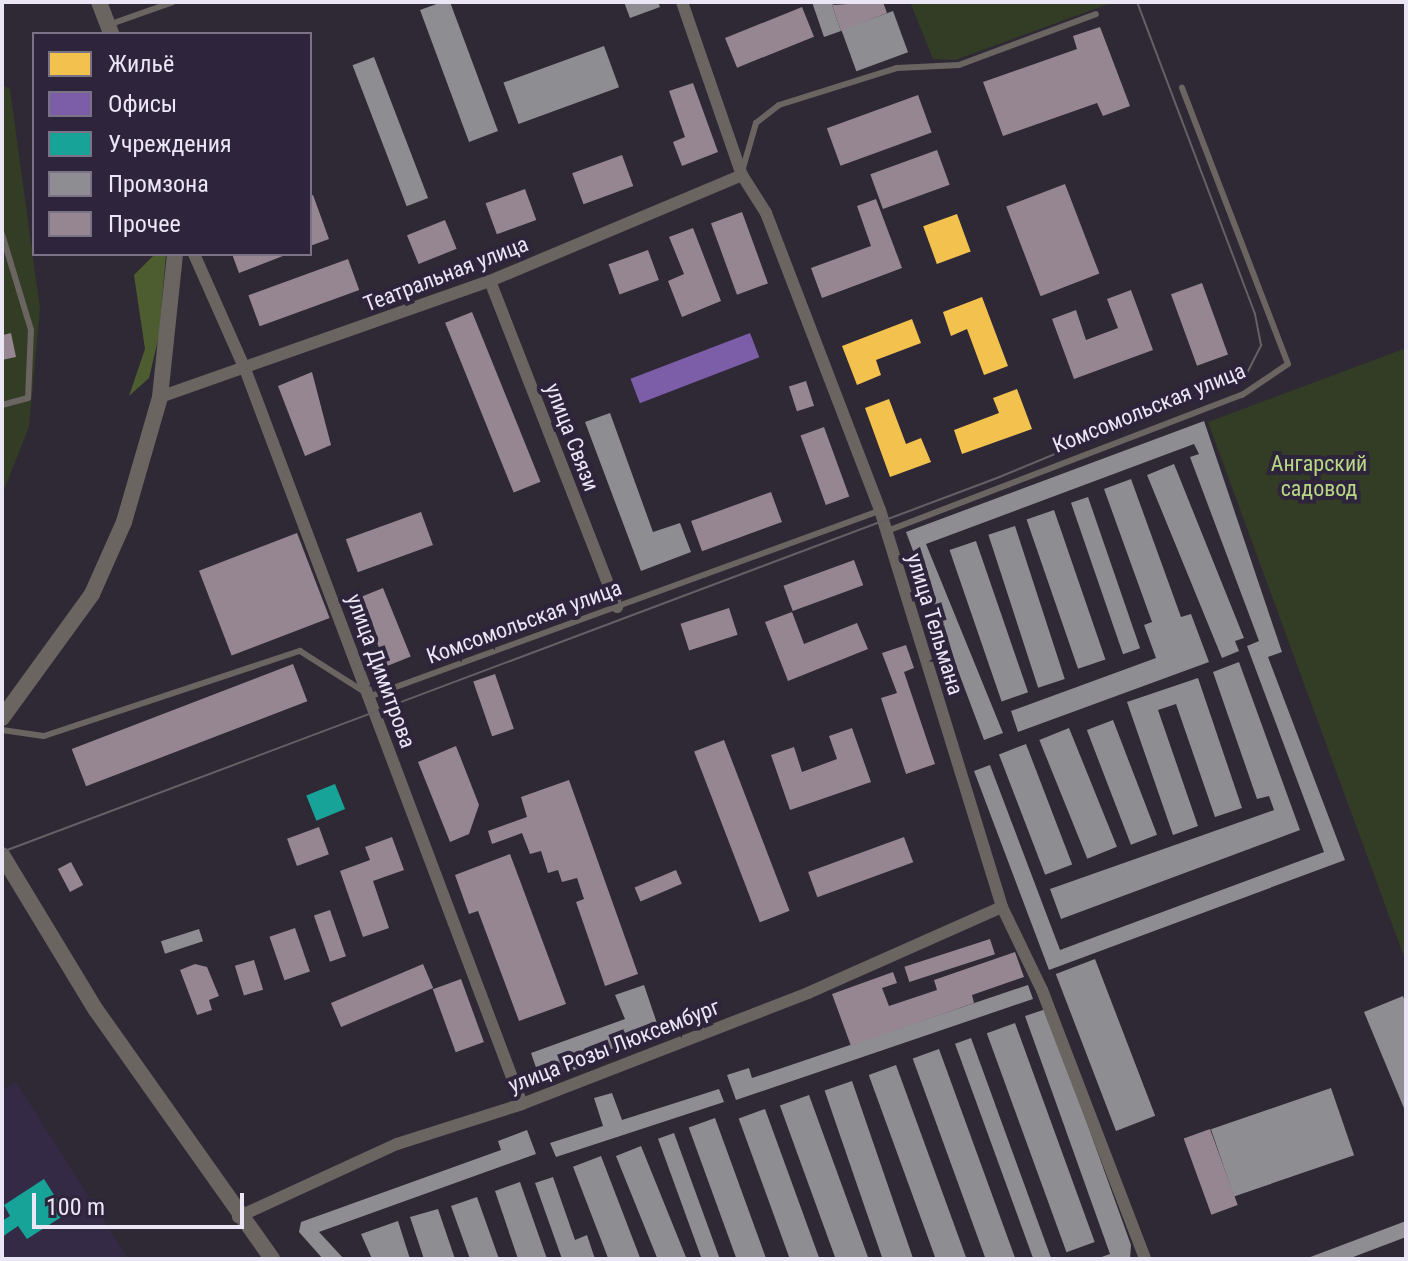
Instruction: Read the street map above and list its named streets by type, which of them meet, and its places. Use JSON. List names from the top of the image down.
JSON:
{
  "streets": {
    "street": [
      "Театральная улица",
      "улица Связи",
      "улица Тельмана",
      "улица Димитрова",
      "улица Розы Люксембург"
    ],
    "lane": ["Комсомольская улица"]
  },
  "crossings": [
    ["Театральная улица", "улица Связи"],
    ["Театральная улица", "улица Тельмана"],
    ["Театральная улица", "улица Димитрова"],
    ["Комсомольская улица", "улица Связи"],
    ["Комсомольская улица", "улица Тельмана"],
    ["Комсомольская улица", "улица Димитрова"],
    ["улица Тельмана", "улица Розы Люксембург"],
    ["улица Димитрова", "улица Розы Люксембург"]
  ],
  "parks": ["Ангарский садовод"],
  "legend": [
    "Жильё",
    "Офисы",
    "Учреждения",
    "Промзона",
    "Прочее"
  ],
  "scale_bar": "100 m"
}
